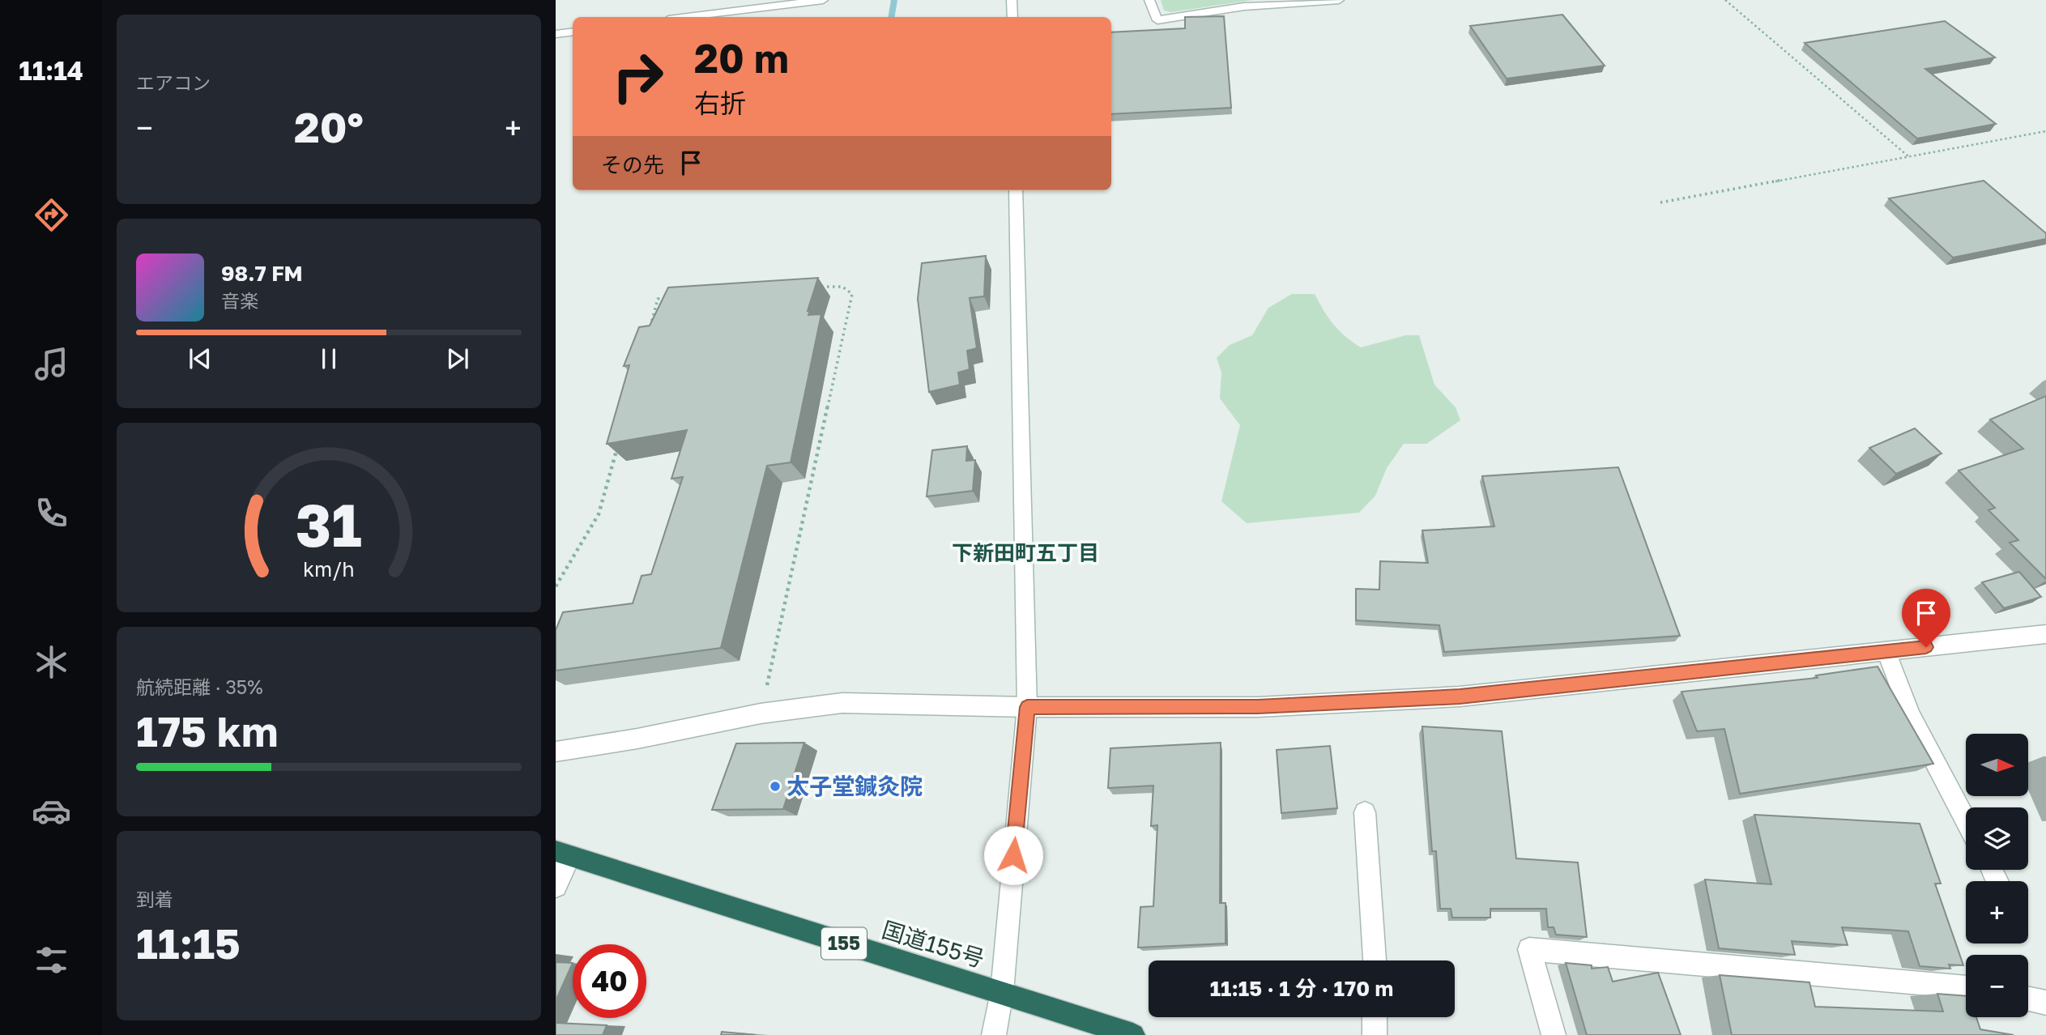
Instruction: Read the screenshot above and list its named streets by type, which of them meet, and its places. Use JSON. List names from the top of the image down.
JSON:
{
  "streets": {
    "highway": ["155", "国道155号"]
  },
  "districts": ["下新田町五丁目"],
  "places": ["太子堂鍼灸院"],
  "north": "right",
  "page": {
    "tabs": "11:14",
    "tile": [
      "エアコン",
      ["航続距離 · 35%", "175 km"],
      ["到着", "11:15"]
    ],
    "turn": ["20 m", "右折"],
    "heat": ["−", "20°", "+"],
    "then": "その先",
    "song": ["98.7 FM", "音楽"],
    "map_buttons": ["+", "−"],
    "limit": "40",
    "trip": "11:15 · 1 分 · 170 m",
    "gauge": ["31", "km/h"]
  }
}
